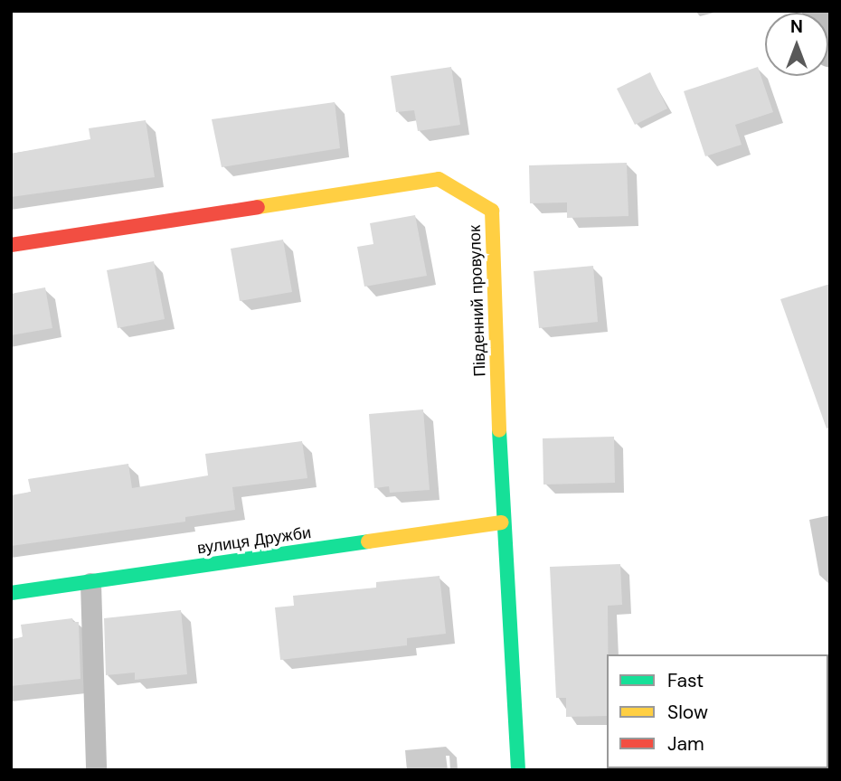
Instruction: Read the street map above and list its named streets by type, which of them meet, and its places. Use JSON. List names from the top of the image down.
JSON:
{
  "streets": {
    "street": ["Південний провулок", "вулиця Дружби"]
  },
  "crossings": [
    ["Південний провулок", "вулиця Дружби"]
  ],
  "legend": ["Fast", "Slow", "Jam"],
  "north": "top"
}
